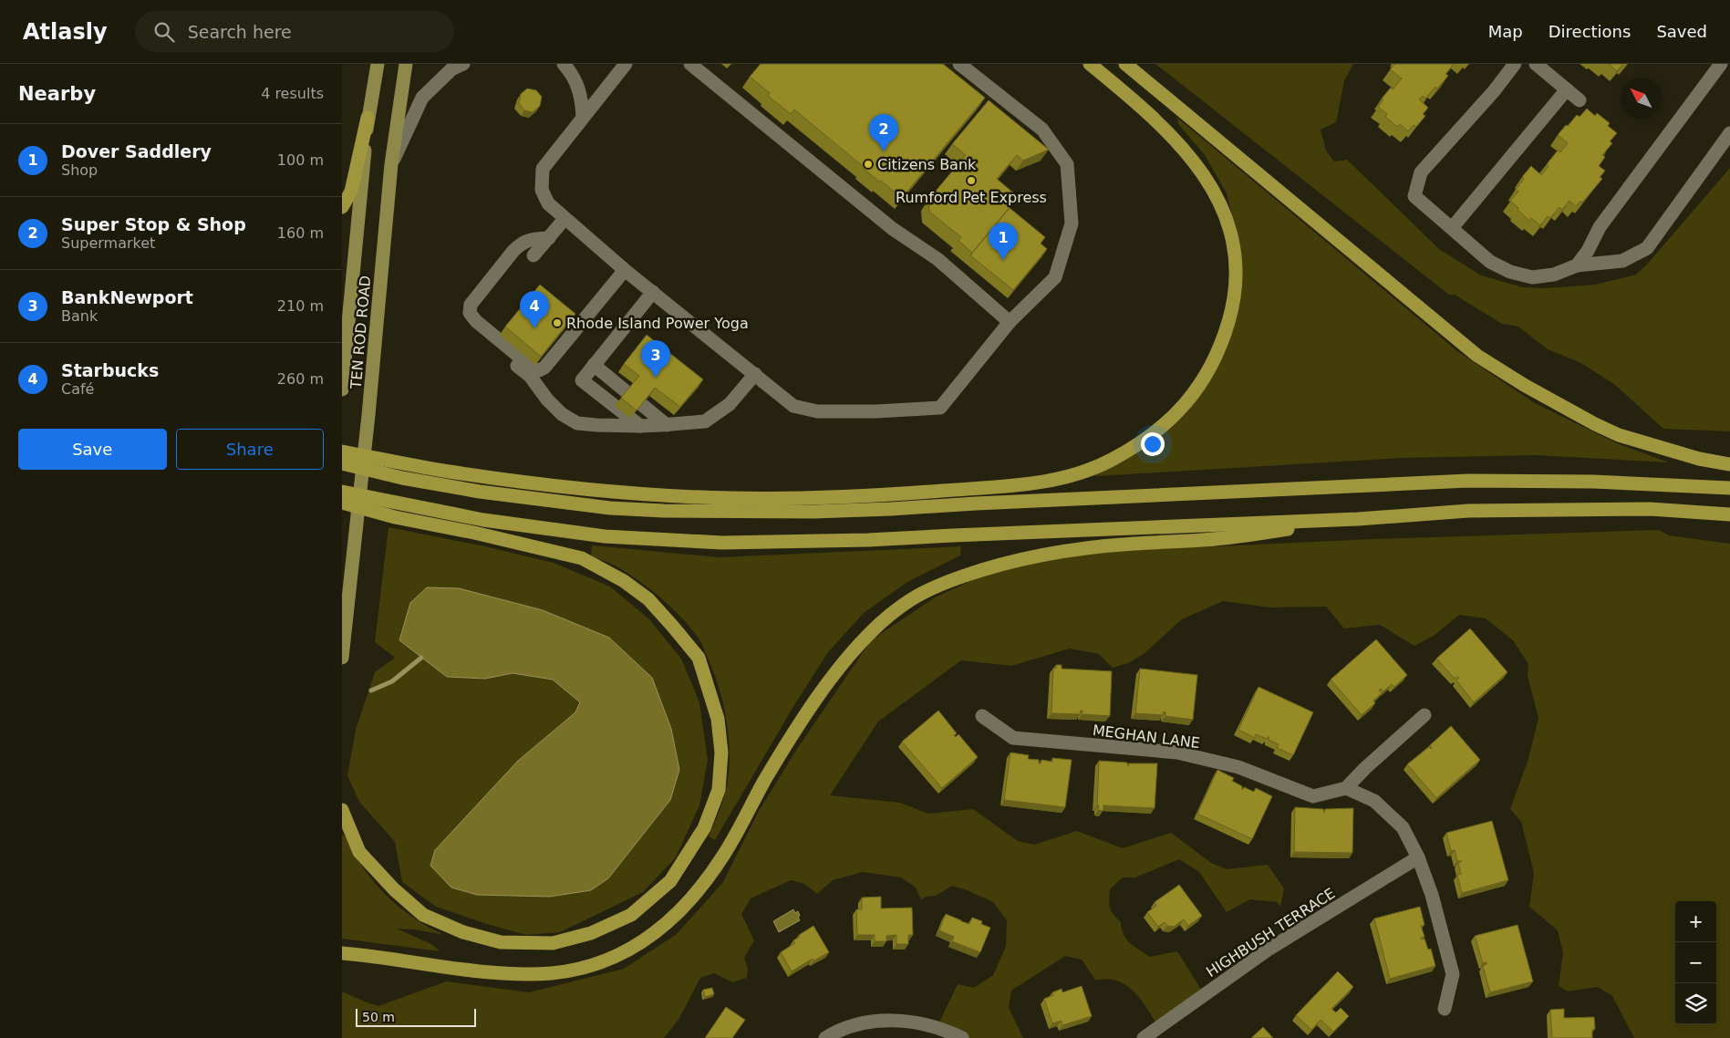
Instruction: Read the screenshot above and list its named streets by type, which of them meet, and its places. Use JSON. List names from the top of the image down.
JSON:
{
  "streets": {
    "main road": ["TEN ROD ROAD"],
    "street": ["MEGHAN LANE", "HIGHBUSH TERRACE"]
  },
  "places": ["Citizens Bank", "Rumford Pet Express", "Rhode Island Power Yoga"],
  "scale_bar": "50 m",
  "north": "top left",
  "page": {
    "header": "Atlasly",
    "search": "Search here",
    "nav": ["Map", "Directions", "Saved"],
    "heading": ["Nearby", "4 results"],
    "pins": [
      "2",
      "1",
      "4",
      "3"
    ],
    "list": [
      {
        "mark": "1",
        "name": "Dover Saddlery",
        "note": "Shop",
        "value": "100 m"
      },
      {
        "mark": "2",
        "name": "Super Stop & Shop",
        "note": "Supermarket",
        "value": "160 m"
      },
      {
        "mark": "3",
        "name": "BankNewport",
        "note": "Bank",
        "value": "210 m"
      },
      {
        "mark": "4",
        "name": "Starbucks",
        "note": "Café",
        "value": "260 m"
      }
    ],
    "buttons": ["Save", "Share"],
    "map_buttons": ["+", "−"],
    "scale": "50 m"
  }
}
